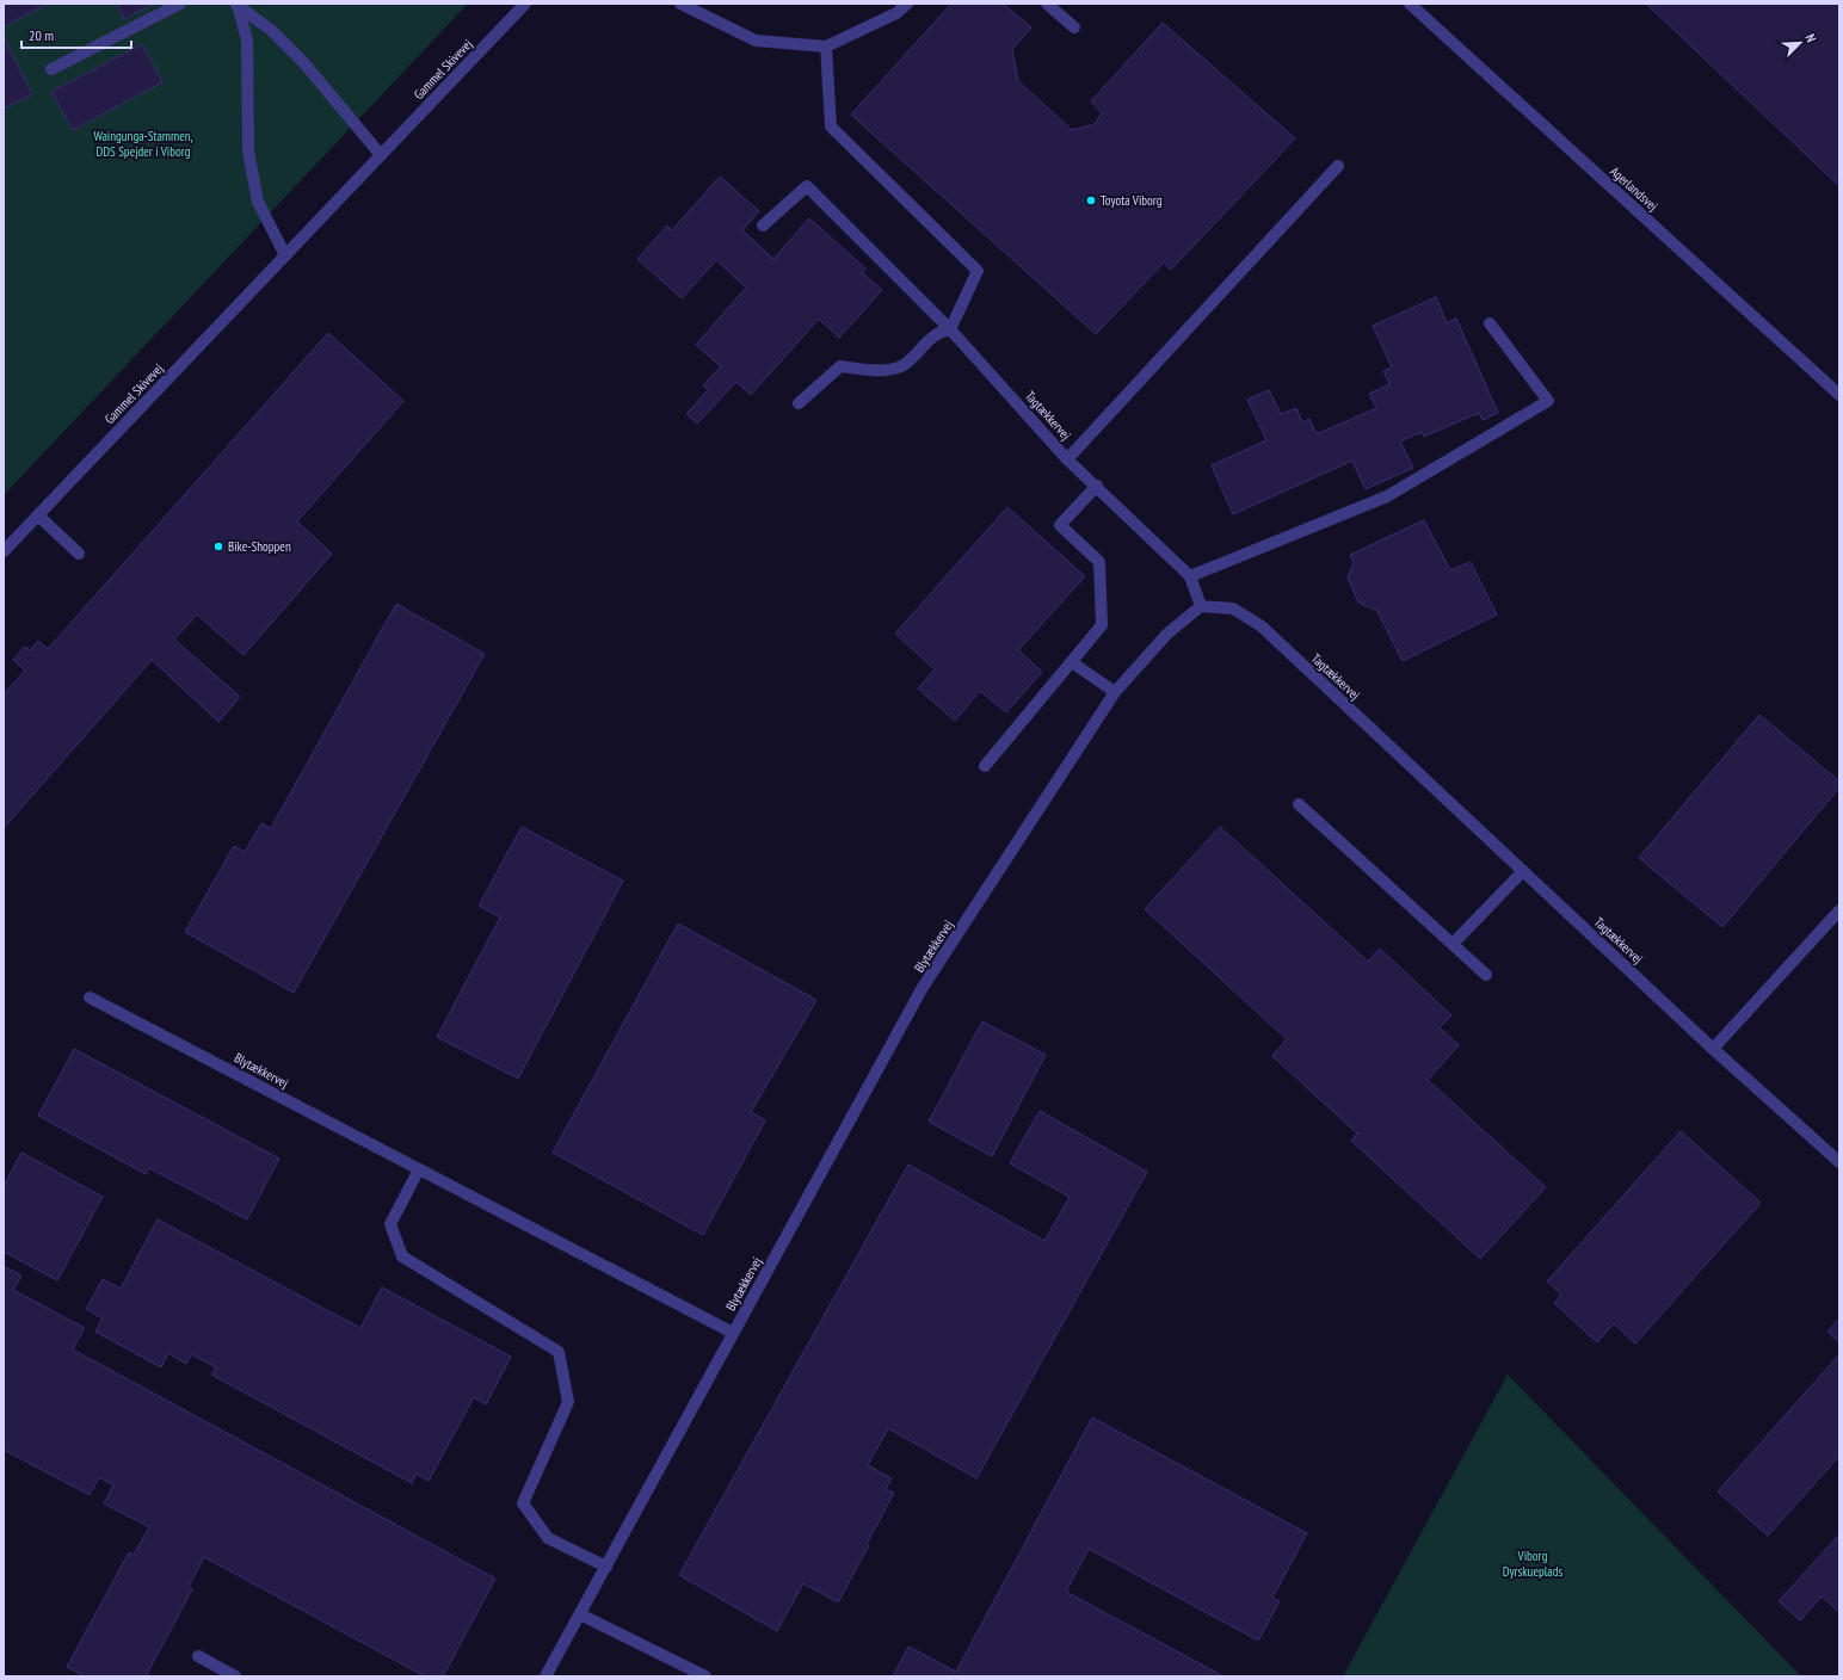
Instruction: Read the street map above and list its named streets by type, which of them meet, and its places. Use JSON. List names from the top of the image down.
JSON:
{
  "streets": {
    "street": [
      "Gammel Skivevej",
      "Agerlandsvej",
      "Tagtækkervej",
      "Blytækkervej"
    ]
  },
  "crossings": [
    ["Tagtækkervej", "Blytækkervej"]
  ],
  "parks": ["Waingunga-Stammen, DDS Spejder i Viborg", "Viborg Dyrskueplads"],
  "places": ["Toyota Viborg", "Bike-Shoppen"],
  "scale_bar": "20 m",
  "north": "top right"
}
